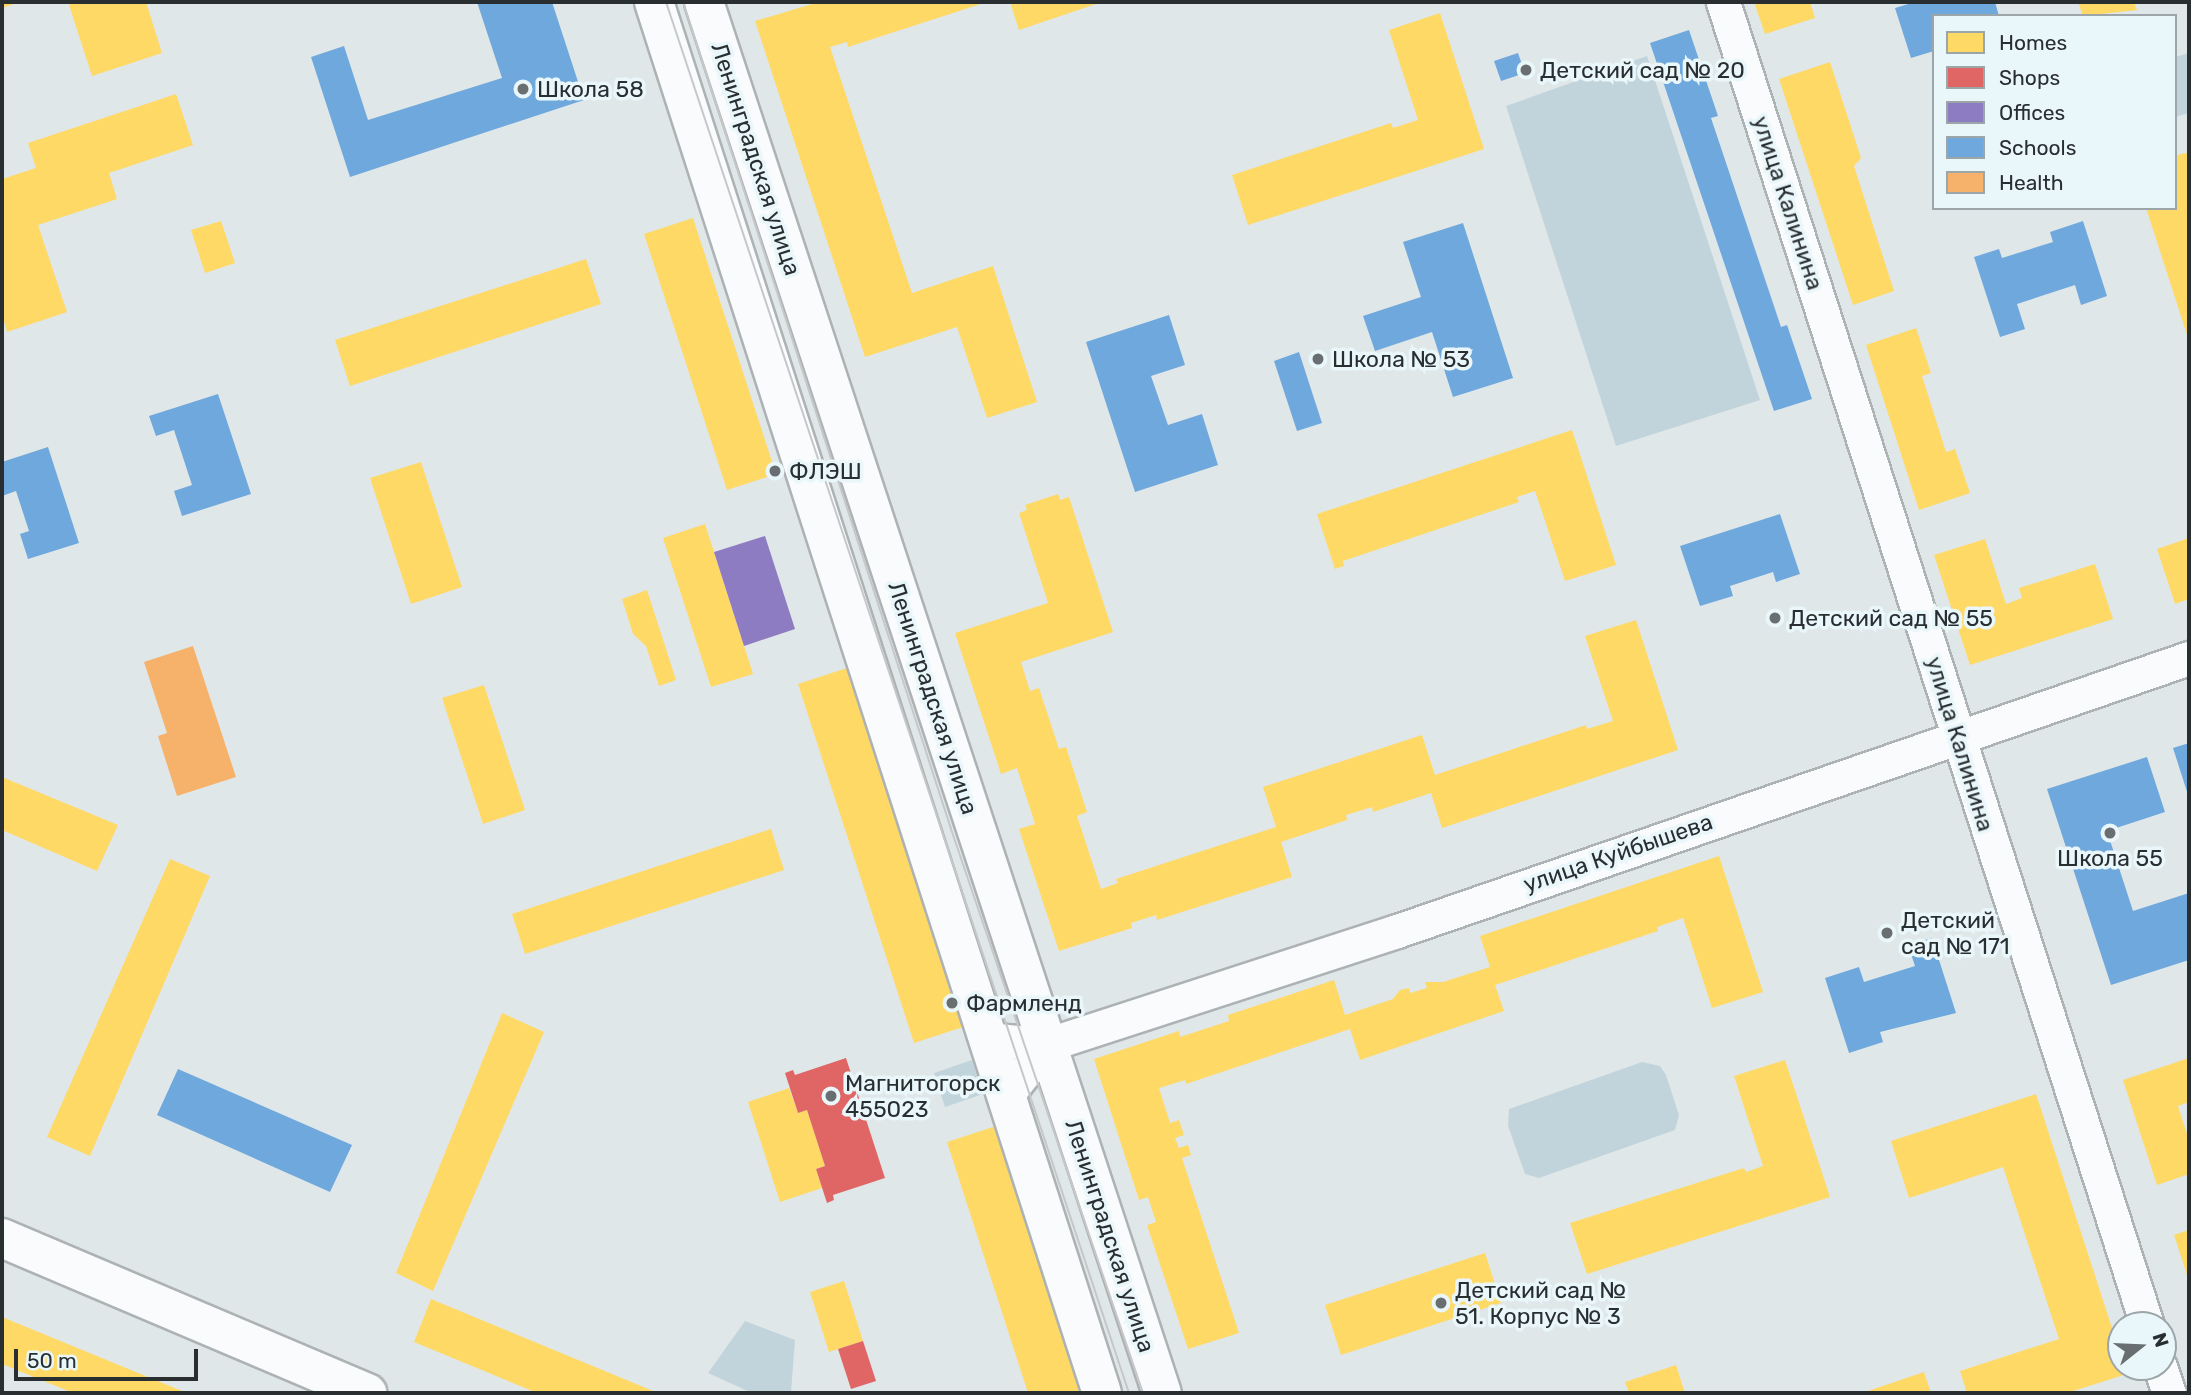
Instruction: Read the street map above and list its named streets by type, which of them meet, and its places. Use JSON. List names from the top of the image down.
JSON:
{
  "streets": {
    "main road": ["Ленинградская улица"],
    "street": ["улица Калинина", "улица Куйбышева"]
  },
  "crossings": [
    ["Ленинградская улица", "улица Куйбышева"],
    ["улица Калинина", "улица Куйбышева"]
  ],
  "places": [
    "Детский сад № 20",
    "Школа 58",
    "Школа № 53",
    "ФЛЭШ",
    "Детский сад № 55",
    "Школа 55",
    "Детский сад № 171",
    "Фармленд",
    "Магнитогорск 455023",
    "Детский сад № 51. Корпус № 3"
  ],
  "legend": [
    "Homes",
    "Shops",
    "Offices",
    "Schools",
    "Health"
  ],
  "scale_bar": "50 m",
  "north": "right"
}
